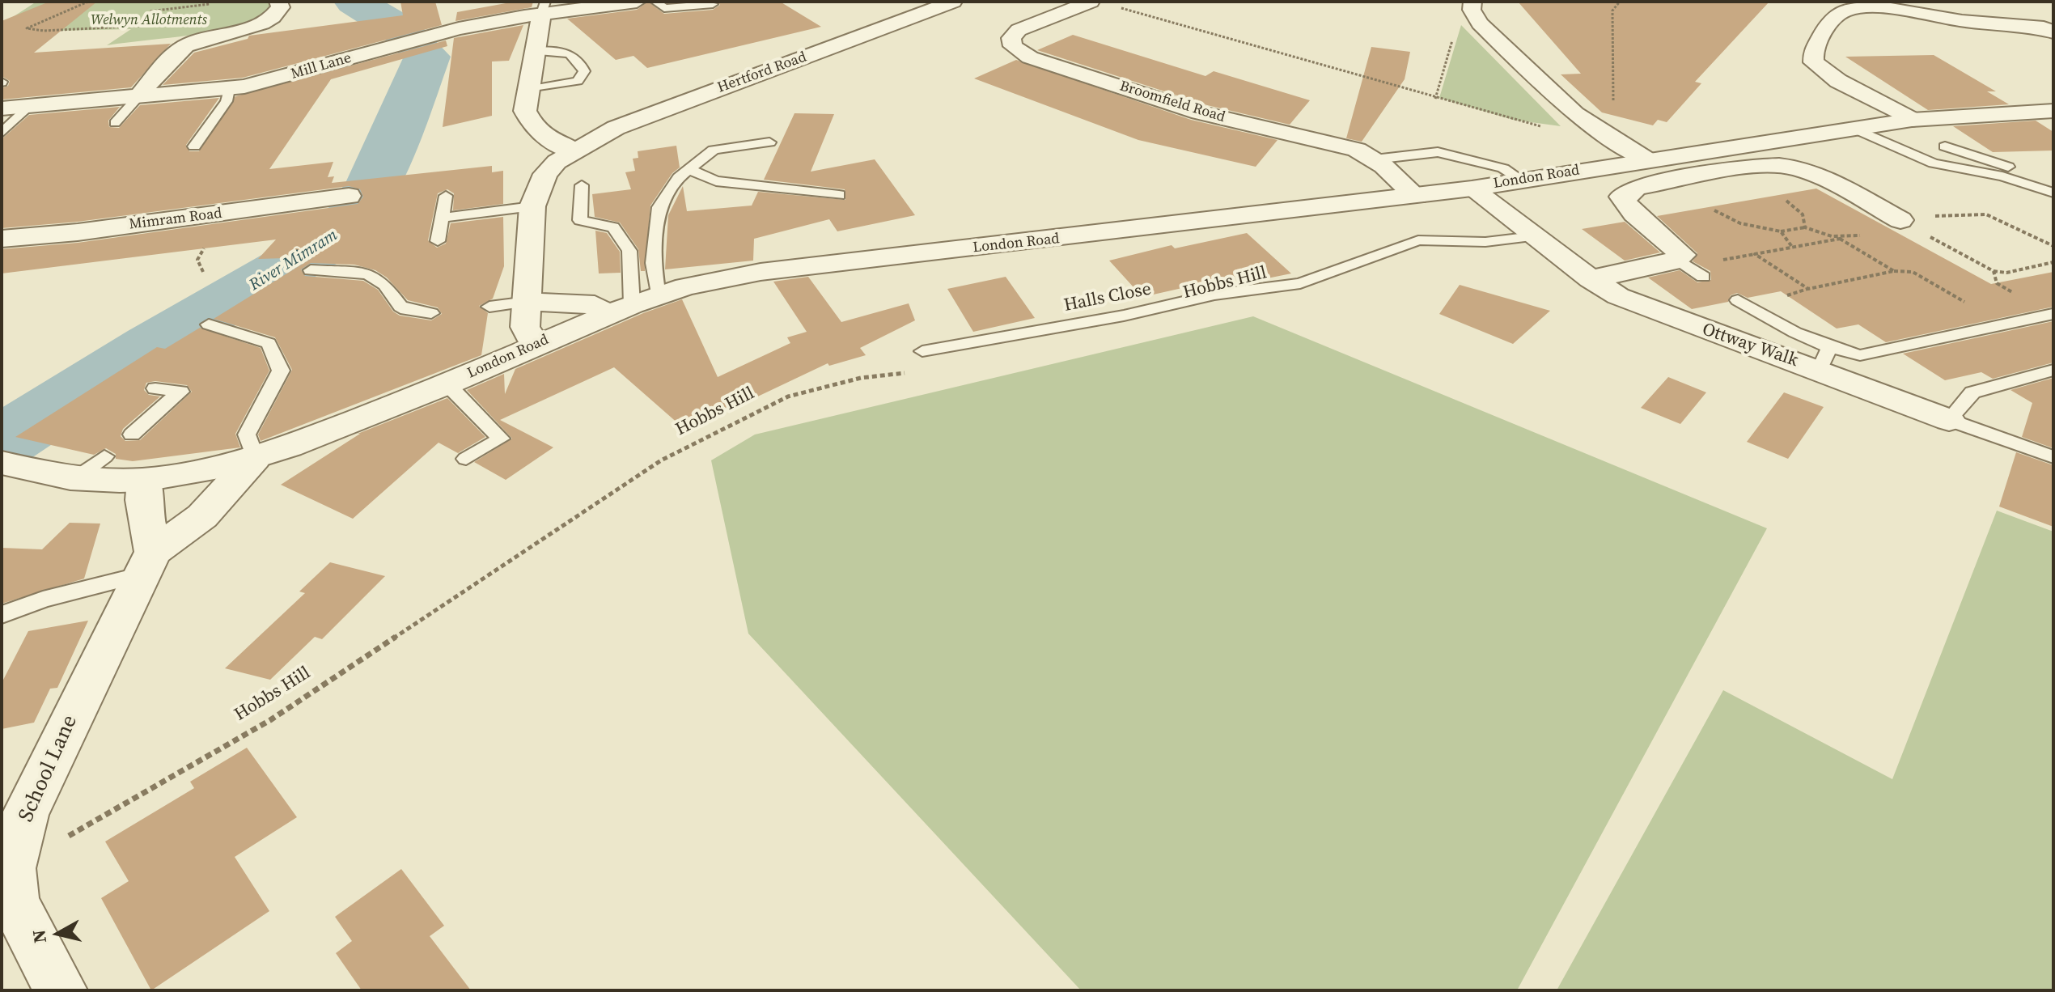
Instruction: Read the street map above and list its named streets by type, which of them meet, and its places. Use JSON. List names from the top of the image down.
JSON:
{
  "streets": {
    "street": [
      "Mill Lane",
      "Hertford Road",
      "Broomfield Road",
      "London Road",
      "Mimram Road",
      "Ottway Walk",
      "School Lane"
    ],
    "lane": ["Halls Close"],
    "path": ["Hobbs Hill"]
  },
  "crossings": [
    ["Hertford Road", "London Road"],
    ["Broomfield Road", "London Road"],
    ["London Road", "Ottway Walk"],
    ["London Road", "School Lane"],
    ["Hobbs Hill", "School Lane"],
    ["Halls Close", "Ottway Walk"]
  ],
  "water": ["River Mimram"],
  "parks": ["Welwyn Allotments"],
  "north": "left"
}
